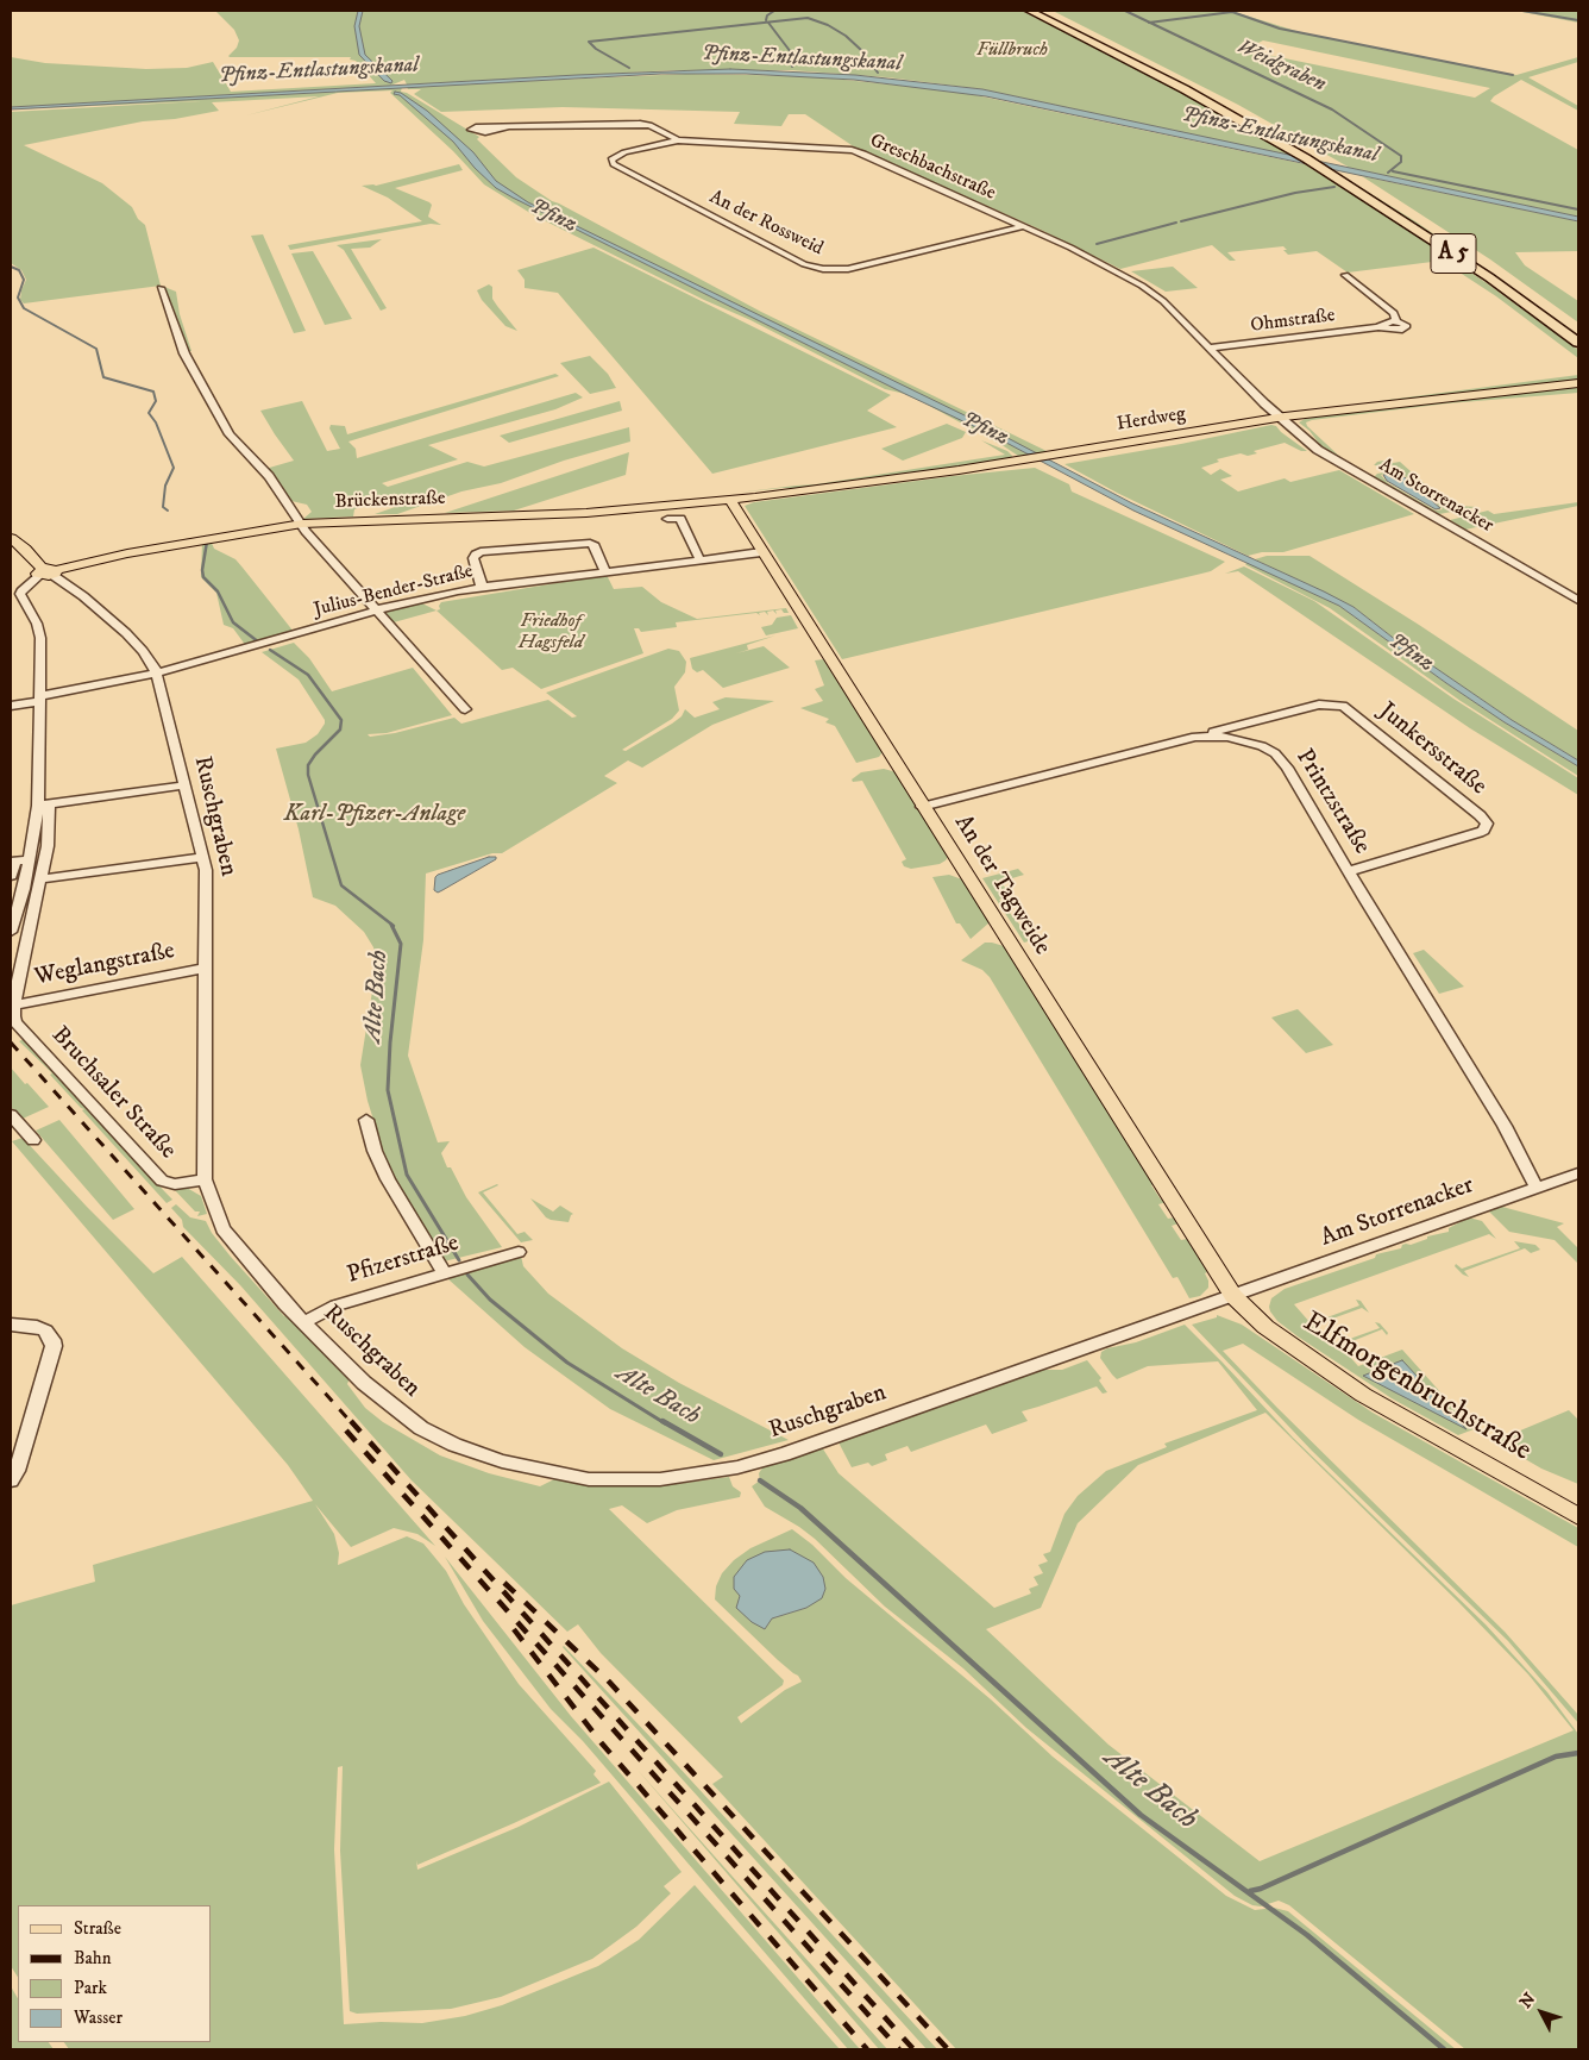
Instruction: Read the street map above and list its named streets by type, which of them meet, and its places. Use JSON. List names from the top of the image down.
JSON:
{
  "streets": {
    "highway": ["A 5"],
    "main road": [
      "Herdweg",
      "Brückenstraße",
      "An der Tagweide",
      "Elfmorgenbruchstraße"
    ],
    "street": [
      "Greschbachstraße",
      "An der Rossweid",
      "Ohmstraße",
      "Am Storrenacker",
      "Julius-Bender-Straße",
      "Junkersstraße",
      "Printzstraße",
      "Ruschgraben",
      "Weglangstraße",
      "Bruchsaler Straße",
      "Pfizerstraße"
    ]
  },
  "crossings": [
    ["Greschbachstraße", "An der Rossweid"],
    ["Greschbachstraße", "Ohmstraße"],
    ["Greschbachstraße", "Herdweg"],
    ["Greschbachstraße", "Am Storrenacker"],
    ["Herdweg", "Am Storrenacker"],
    ["Herdweg", "Brückenstraße"],
    ["Herdweg", "An der Tagweide"],
    ["Am Storrenacker", "Printzstraße"],
    ["Am Storrenacker", "Ruschgraben"],
    ["Am Storrenacker", "An der Tagweide"],
    ["Am Storrenacker", "Elfmorgenbruchstraße"],
    ["Brückenstraße", "Ruschgraben"],
    ["Brückenstraße", "An der Tagweide"],
    ["Julius-Bender-Straße", "Ruschgraben"],
    ["Julius-Bender-Straße", "An der Tagweide"],
    ["Junkersstraße", "Printzstraße"],
    ["Printzstraße", "An der Tagweide"],
    ["Ruschgraben", "An der Tagweide"],
    ["Ruschgraben", "Weglangstraße"],
    ["Ruschgraben", "Bruchsaler Straße"],
    ["Ruschgraben", "Pfizerstraße"],
    ["Ruschgraben", "Elfmorgenbruchstraße"],
    ["An der Tagweide", "Elfmorgenbruchstraße"],
    ["Weglangstraße", "Bruchsaler Straße"]
  ],
  "water": [
    "Pfinz-Entlastungskanal",
    "Weidgraben",
    "Pfinz",
    "Alte Bach"
  ],
  "parks": ["Füllbruch", "Friedhof Hagsfeld", "Karl-Pfizer-Anlage"],
  "legend": [
    "Straße",
    "Bahn",
    "Park",
    "Wasser"
  ],
  "north": "top left"
}
